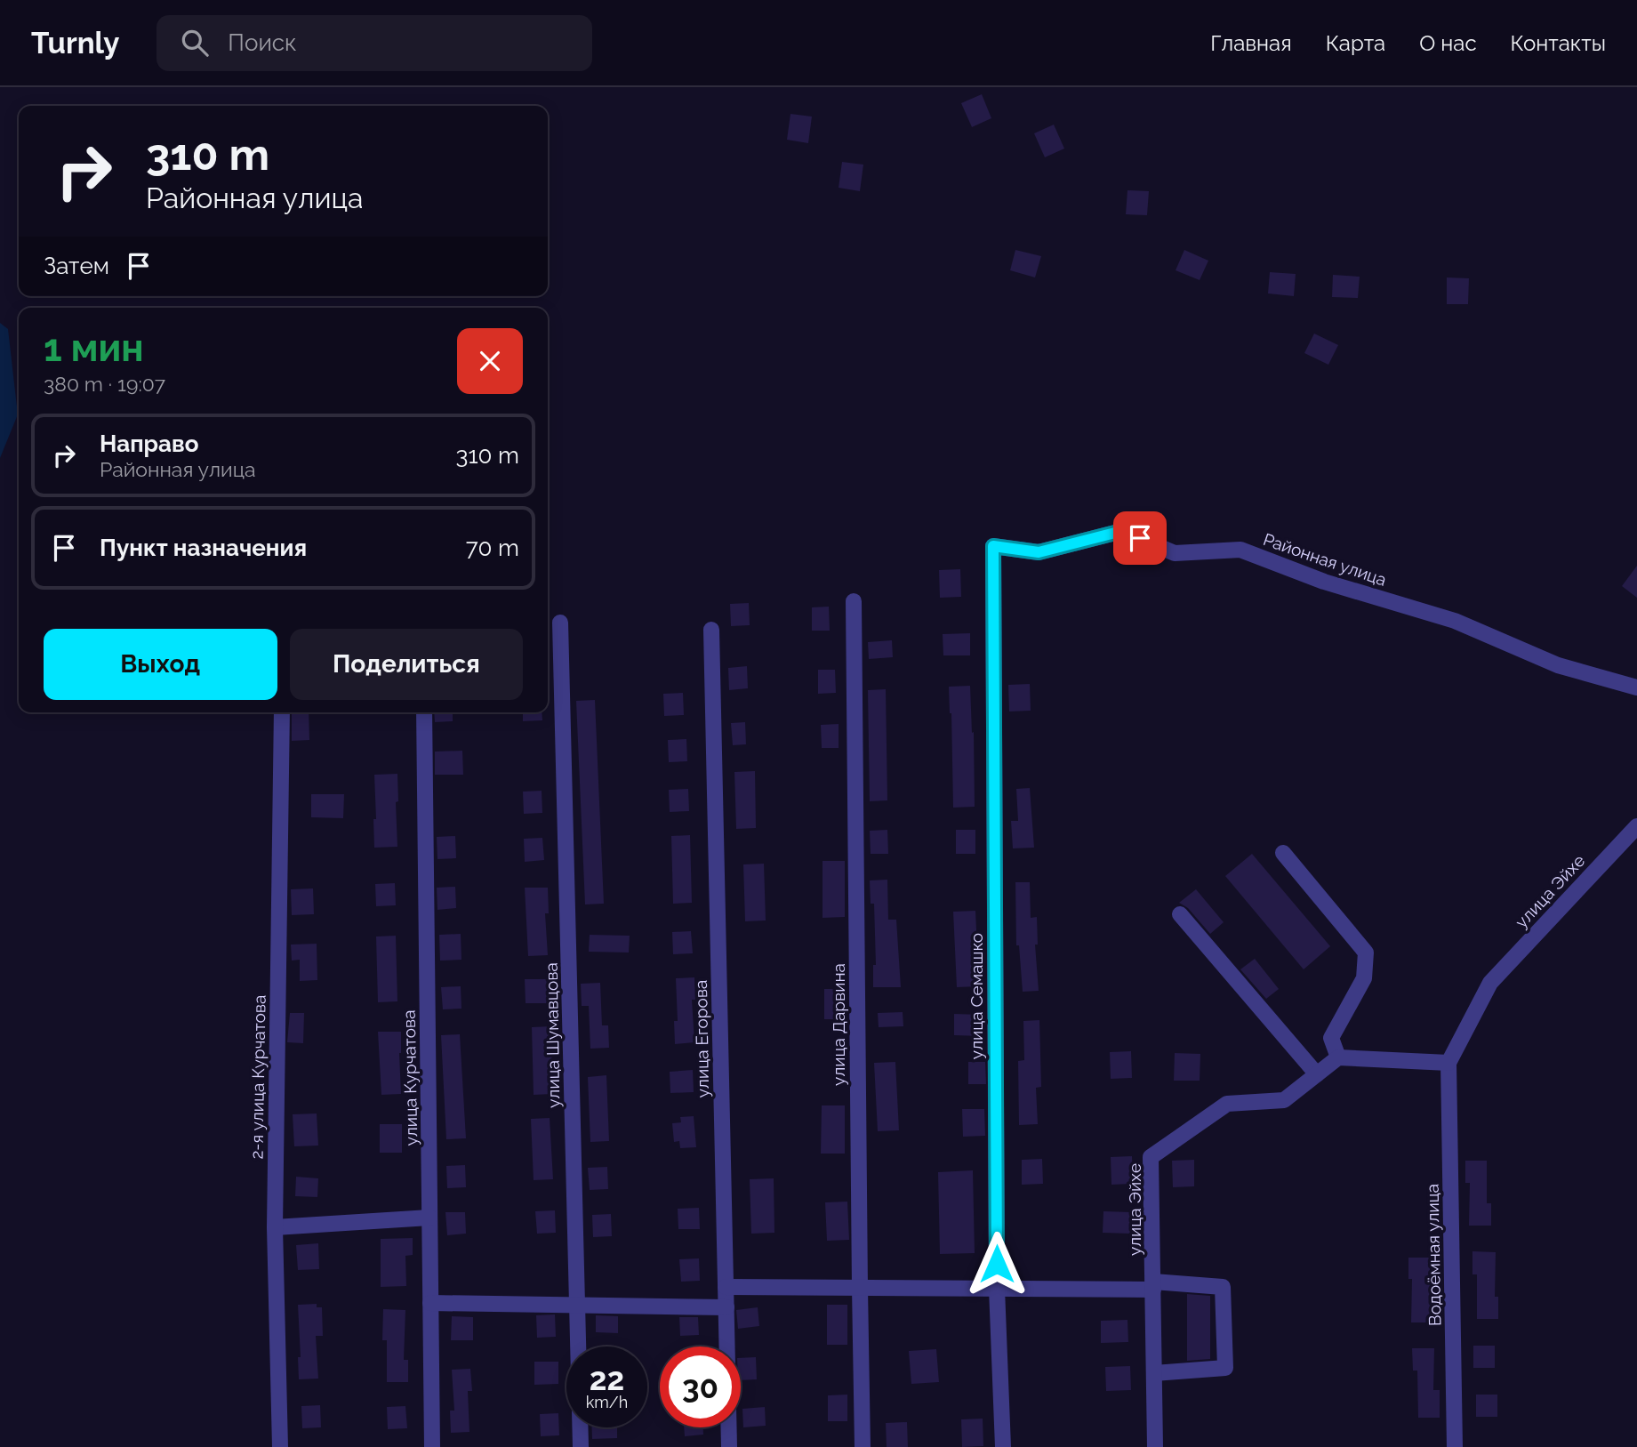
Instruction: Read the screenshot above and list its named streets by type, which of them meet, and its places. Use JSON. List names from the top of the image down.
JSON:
{
  "streets": {
    "street": [
      "Районная улица",
      "улица Эйхе",
      "улица Семашко",
      "улица Дарвина",
      "улица Шумавцова",
      "улица Егорова",
      "2-я улица Курчатова",
      "улица Курчатова",
      "Водоёмная улица"
    ]
  },
  "crossings": [
    ["Районная улица", "улица Семашко"],
    ["улица Эйхе", "Водоёмная улица"]
  ],
  "page": {
    "header": "Turnly",
    "search": "Поиск",
    "nav": [
      "Главная",
      "Карта",
      "О нас",
      "Контакты"
    ],
    "turn": ["310 m", "Районная улица"],
    "then": "Затем",
    "heading": ["1 мин", "380 m · 19:07"],
    "list": [
      {
        "name": "Направо",
        "note": "Районная улица",
        "value": "310 m"
      },
      {
        "name": "Пункт назначения",
        "value": "70 m"
      }
    ],
    "buttons": ["Выход", "Поделиться"],
    "speed": "22 km/h",
    "limit": "30"
  }
}
